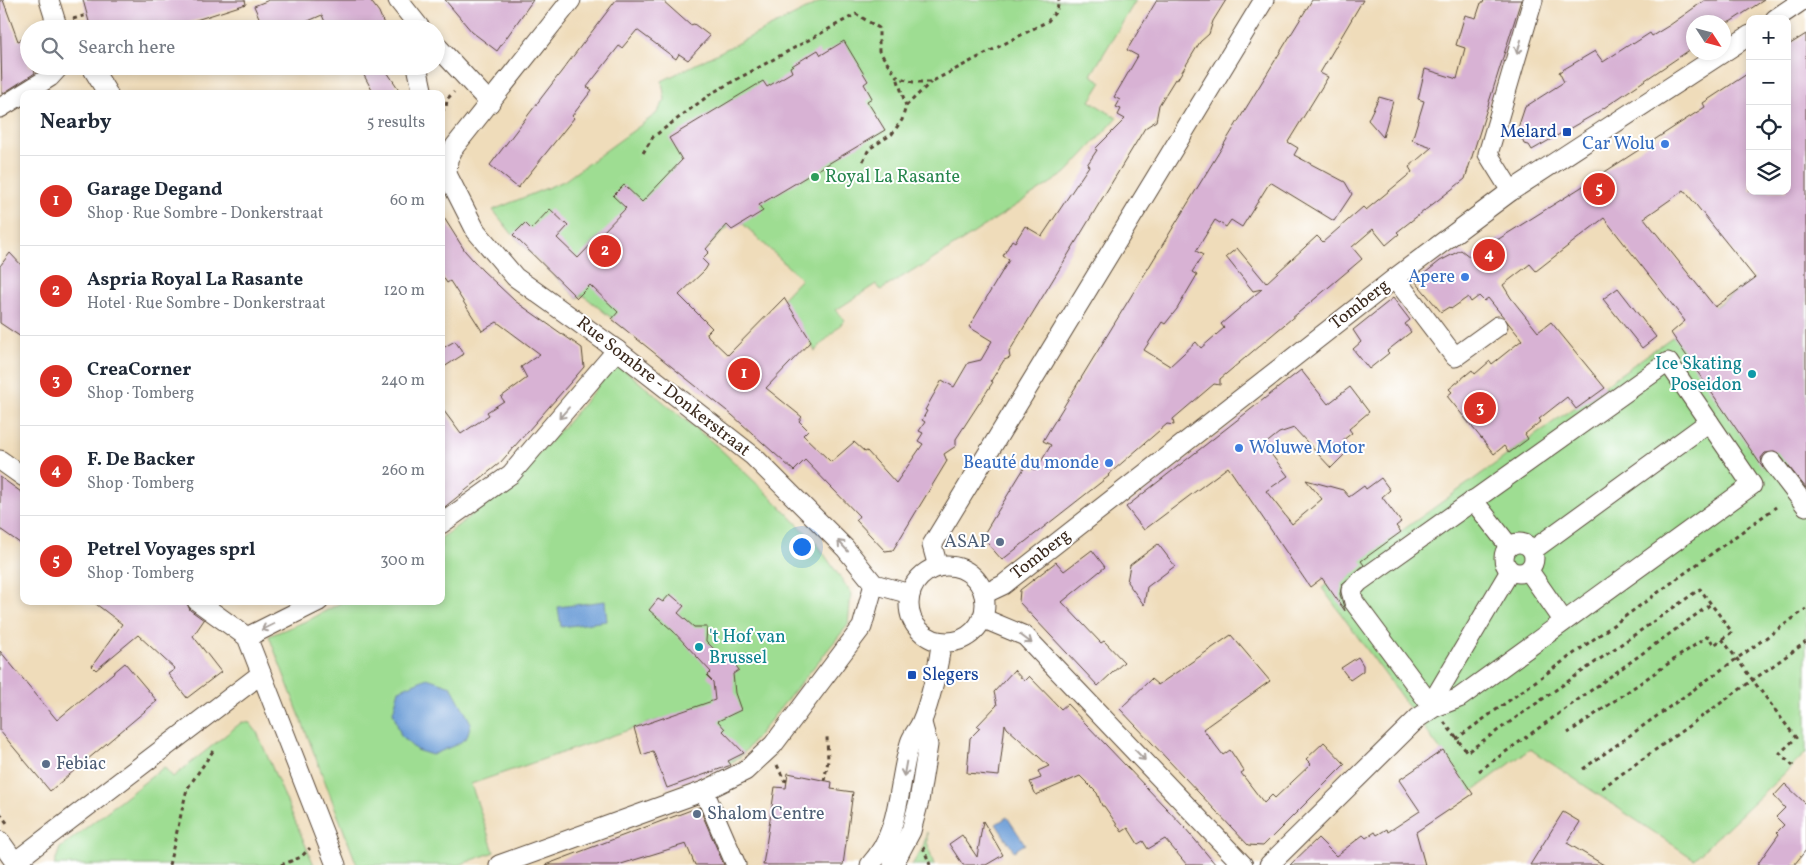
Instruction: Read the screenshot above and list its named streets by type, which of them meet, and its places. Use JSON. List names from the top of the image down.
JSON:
{
  "streets": {
    "street": ["Tomberg", "Rue Sombre - Donkerstraat"]
  },
  "one_way": ["Rue Sombre - Donkerstraat"],
  "places": {
    "transit": ["Melard", "Slegers"],
    "other": [
      "Car Wolu",
      "Royal La Rasante",
      "Apere",
      "Ice Skating Poseidon",
      "Woluwe Motor",
      "Beauté du monde",
      "ASAP",
      "'t Hof van Brussel",
      "Febiac",
      "Shalom Centre"
    ]
  },
  "north": "bottom right",
  "page": {
    "map_buttons": ["+", "−"],
    "search": "Search here",
    "heading": ["Nearby", "5 results"],
    "list": [
      {
        "mark": "1",
        "name": "Garage Degand",
        "note": "Shop · Rue Sombre - Donkerstraat",
        "value": "60 m"
      },
      {
        "mark": "2",
        "name": "Aspria Royal La Rasante",
        "note": "Hotel · Rue Sombre - Donkerstraat",
        "value": "120 m"
      },
      {
        "mark": "3",
        "name": "CreaCorner",
        "note": "Shop · Tomberg",
        "value": "240 m"
      },
      {
        "mark": "4",
        "name": "F. De Backer",
        "note": "Shop · Tomberg",
        "value": "260 m"
      },
      {
        "mark": "5",
        "name": "Petrel Voyages sprl",
        "note": "Shop · Tomberg",
        "value": "300 m"
      }
    ],
    "pins": [
      "5",
      "2",
      "4",
      "1",
      "3"
    ]
  }
}
